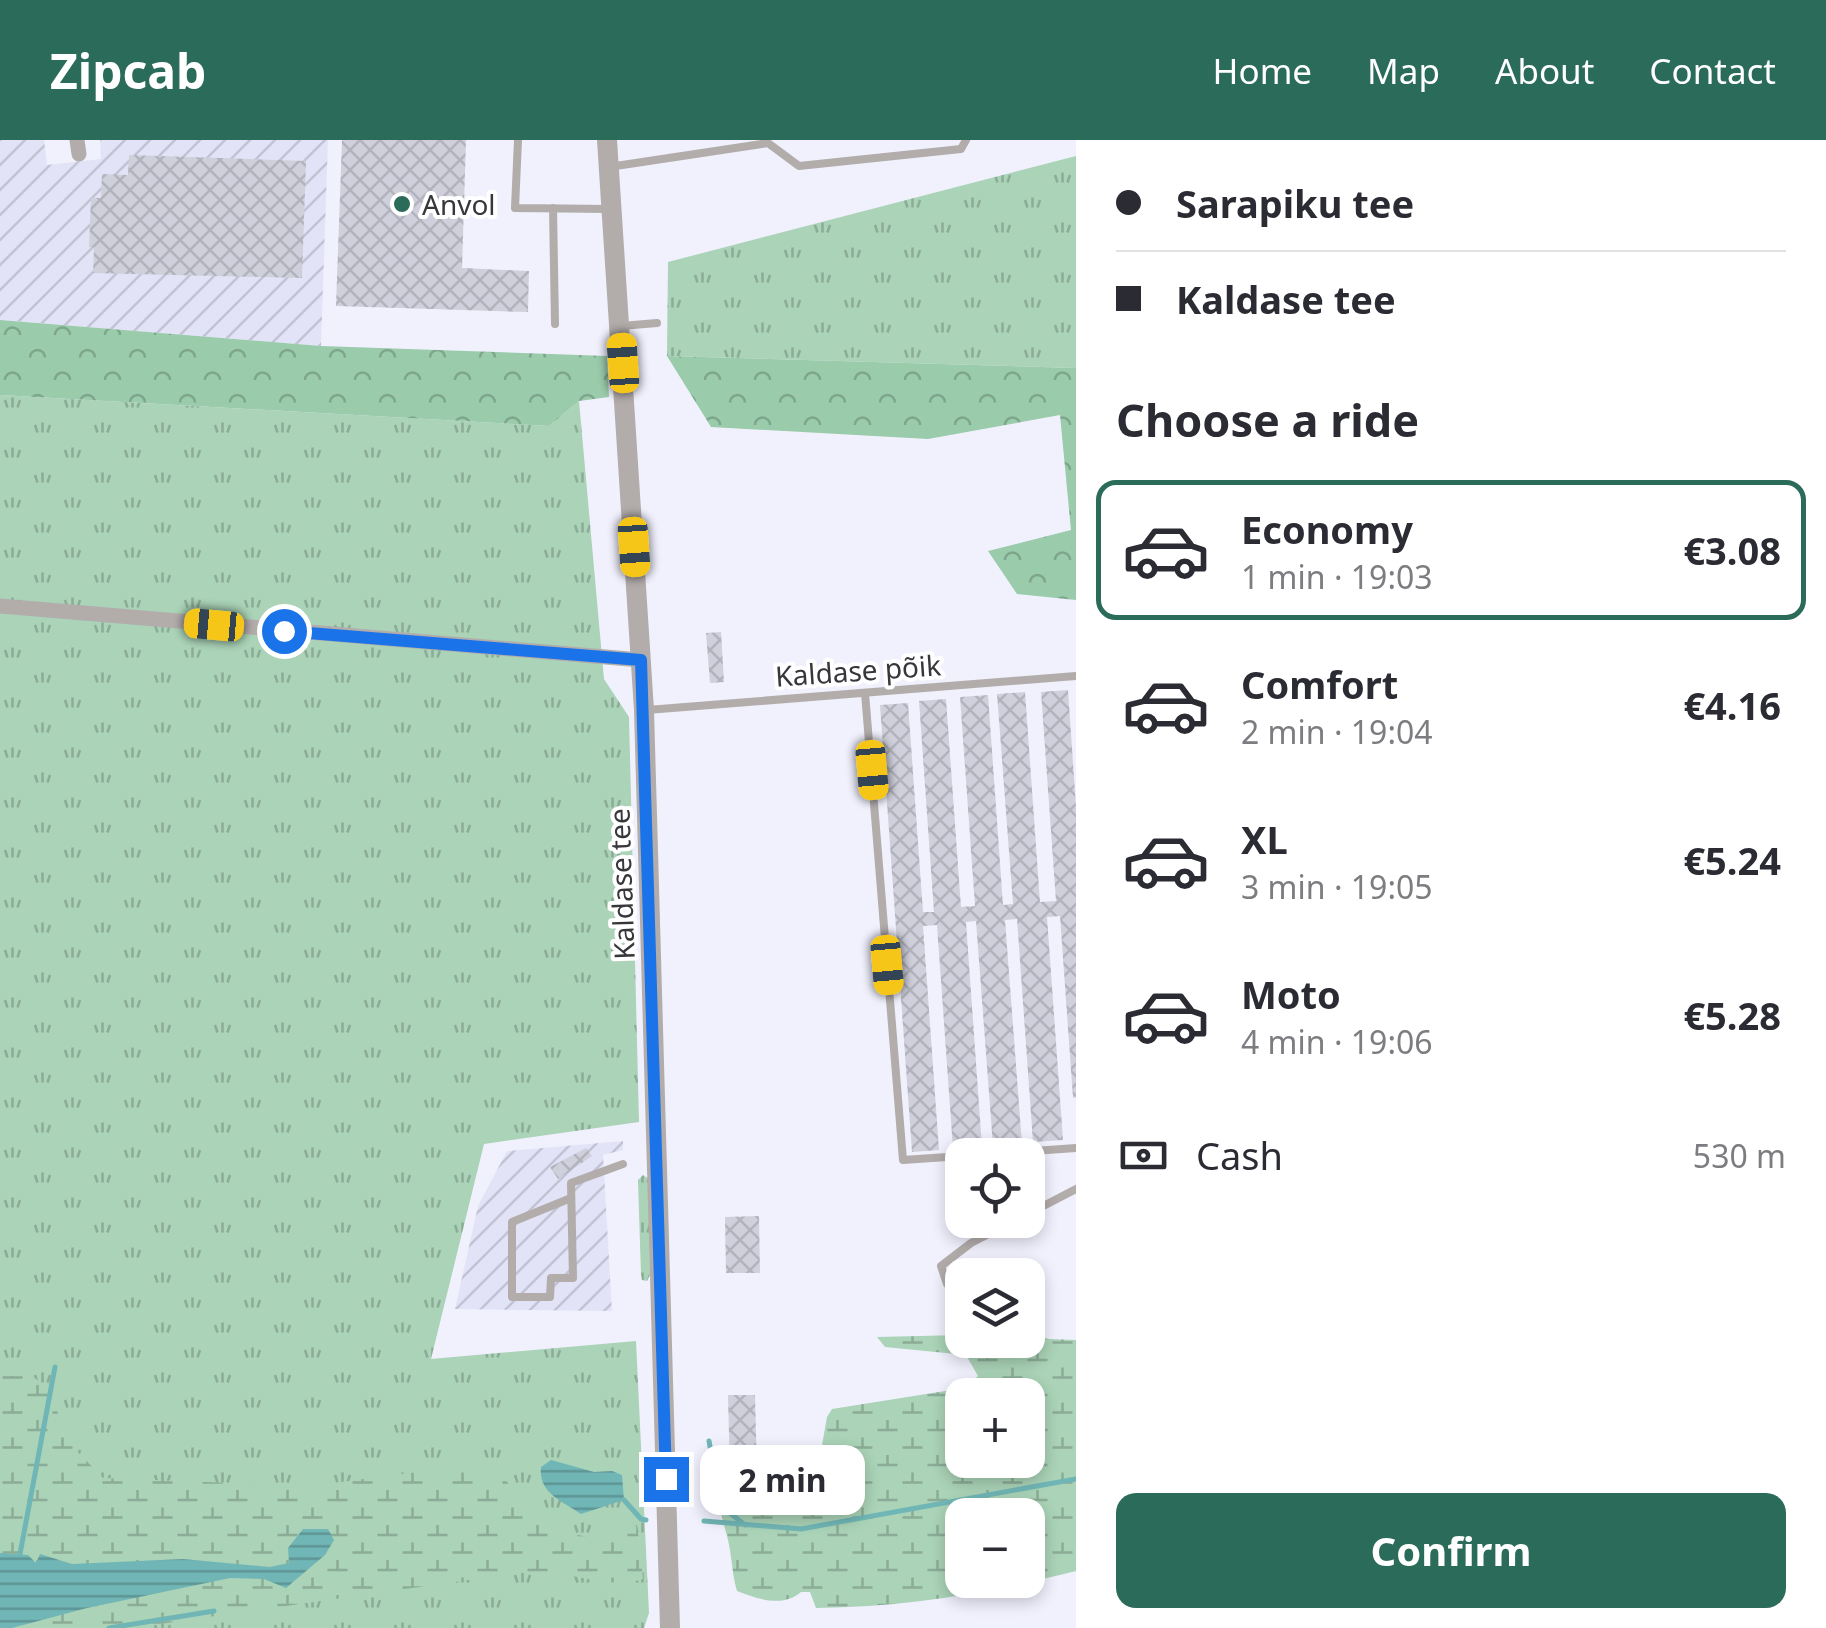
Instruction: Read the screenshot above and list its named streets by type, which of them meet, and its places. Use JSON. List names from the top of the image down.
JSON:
{
  "streets": {
    "street": ["Kaldase tee"],
    "lane": ["Kaldase põik"]
  },
  "crossings": [
    ["Kaldase põik", "Kaldase tee"]
  ],
  "places": ["Anvol"],
  "page": {
    "header": "Zipcab",
    "nav": [
      "Home",
      "Map",
      "About",
      "Contact"
    ],
    "banner": ["Sarapiku tee", "Kaldase tee"],
    "heading": "Choose a ride",
    "list": [
      {
        "name": "Economy",
        "note": "1 min · 19:03",
        "value": "€3.08"
      },
      {
        "name": "Comfort",
        "note": "2 min · 19:04",
        "value": "€4.16"
      },
      {
        "name": "XL",
        "note": "3 min · 19:05",
        "value": "€5.24"
      },
      {
        "name": "Moto",
        "note": "4 min · 19:06",
        "value": "€5.28"
      }
    ],
    "pay": ["Cash", "530 m"],
    "map_buttons": ["+", "−"],
    "bubble": "2 min",
    "buttons": "Confirm"
  }
}
